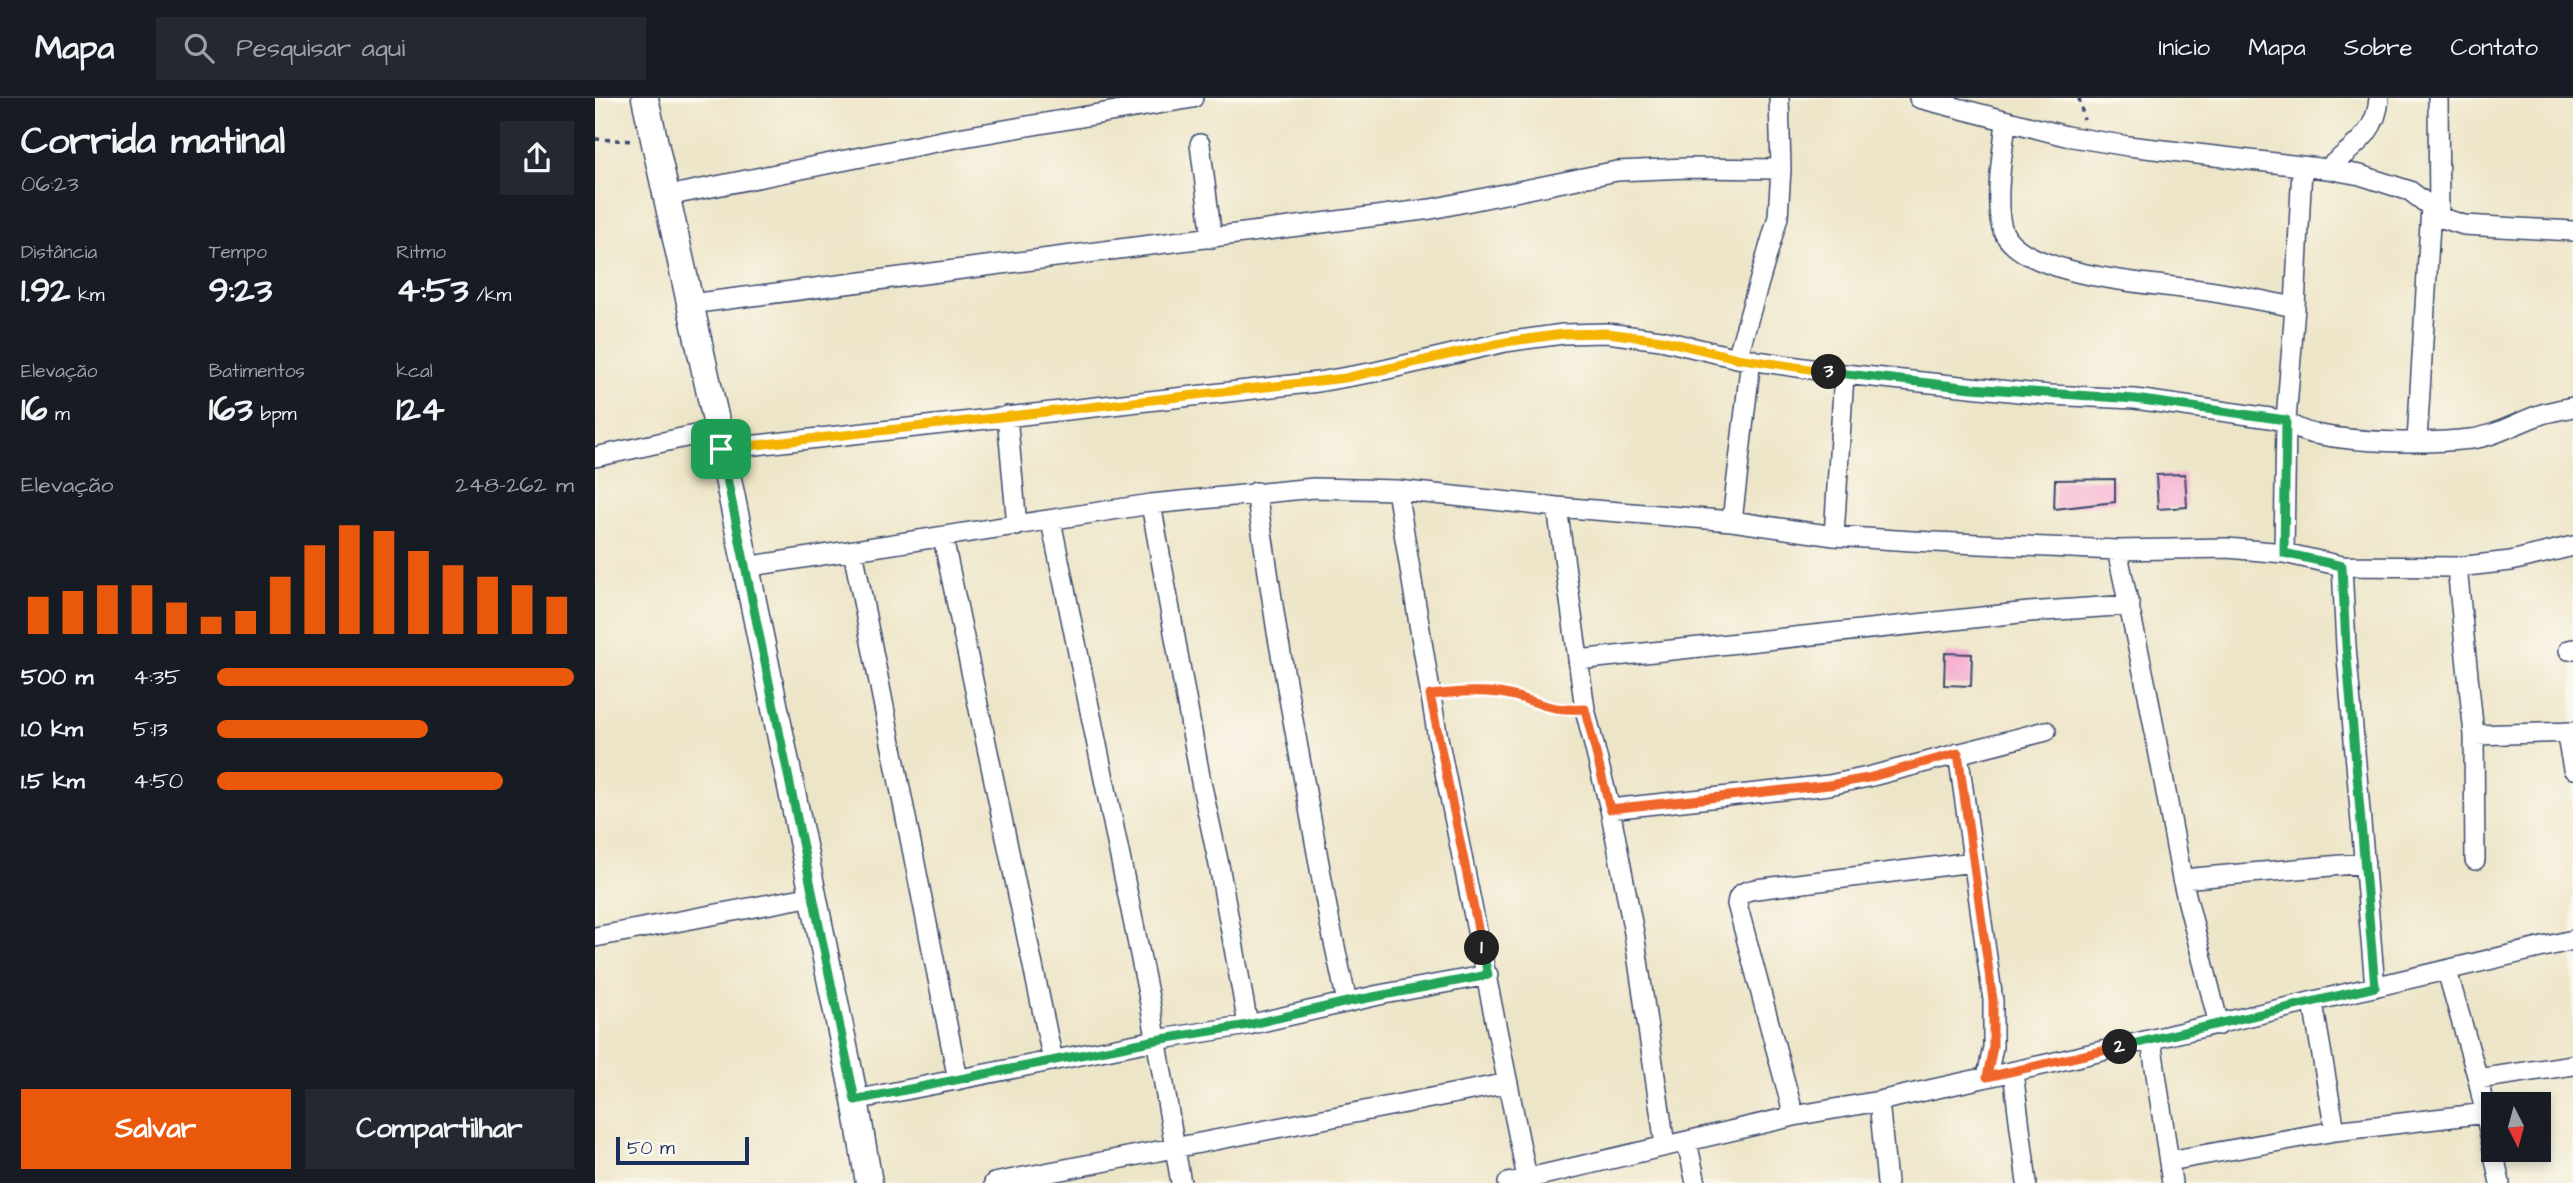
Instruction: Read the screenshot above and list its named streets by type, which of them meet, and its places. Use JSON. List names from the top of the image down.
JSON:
{
  "scale_bar": "50 m",
  "north": "bottom",
  "page": {
    "header": "Mapa",
    "search": "Pesquisar aqui",
    "nav": [
      "Início",
      "Mapa",
      "Sobre",
      "Contato"
    ],
    "heading": ["Corrida matinal", "06:23"],
    "stats": [
      ["Distância", "1.92 km"],
      ["Tempo", "9:23"],
      ["Ritmo", "4:53 /km"],
      ["Elevação", "16 m"],
      ["Batimentos", "163 bpm"],
      ["kcal", "124"]
    ],
    "pins": ["3", "1", "2"],
    "chart": ["Elevação", "248–262 m"],
    "list": [
      {
        "name": "500 m",
        "note": "4:35"
      },
      {
        "name": "1.0 km",
        "note": "5:13"
      },
      {
        "name": "1.5 km",
        "note": "4:50"
      }
    ],
    "buttons": ["Salvar", "Compartilhar"],
    "scale": "50 m"
  }
}
